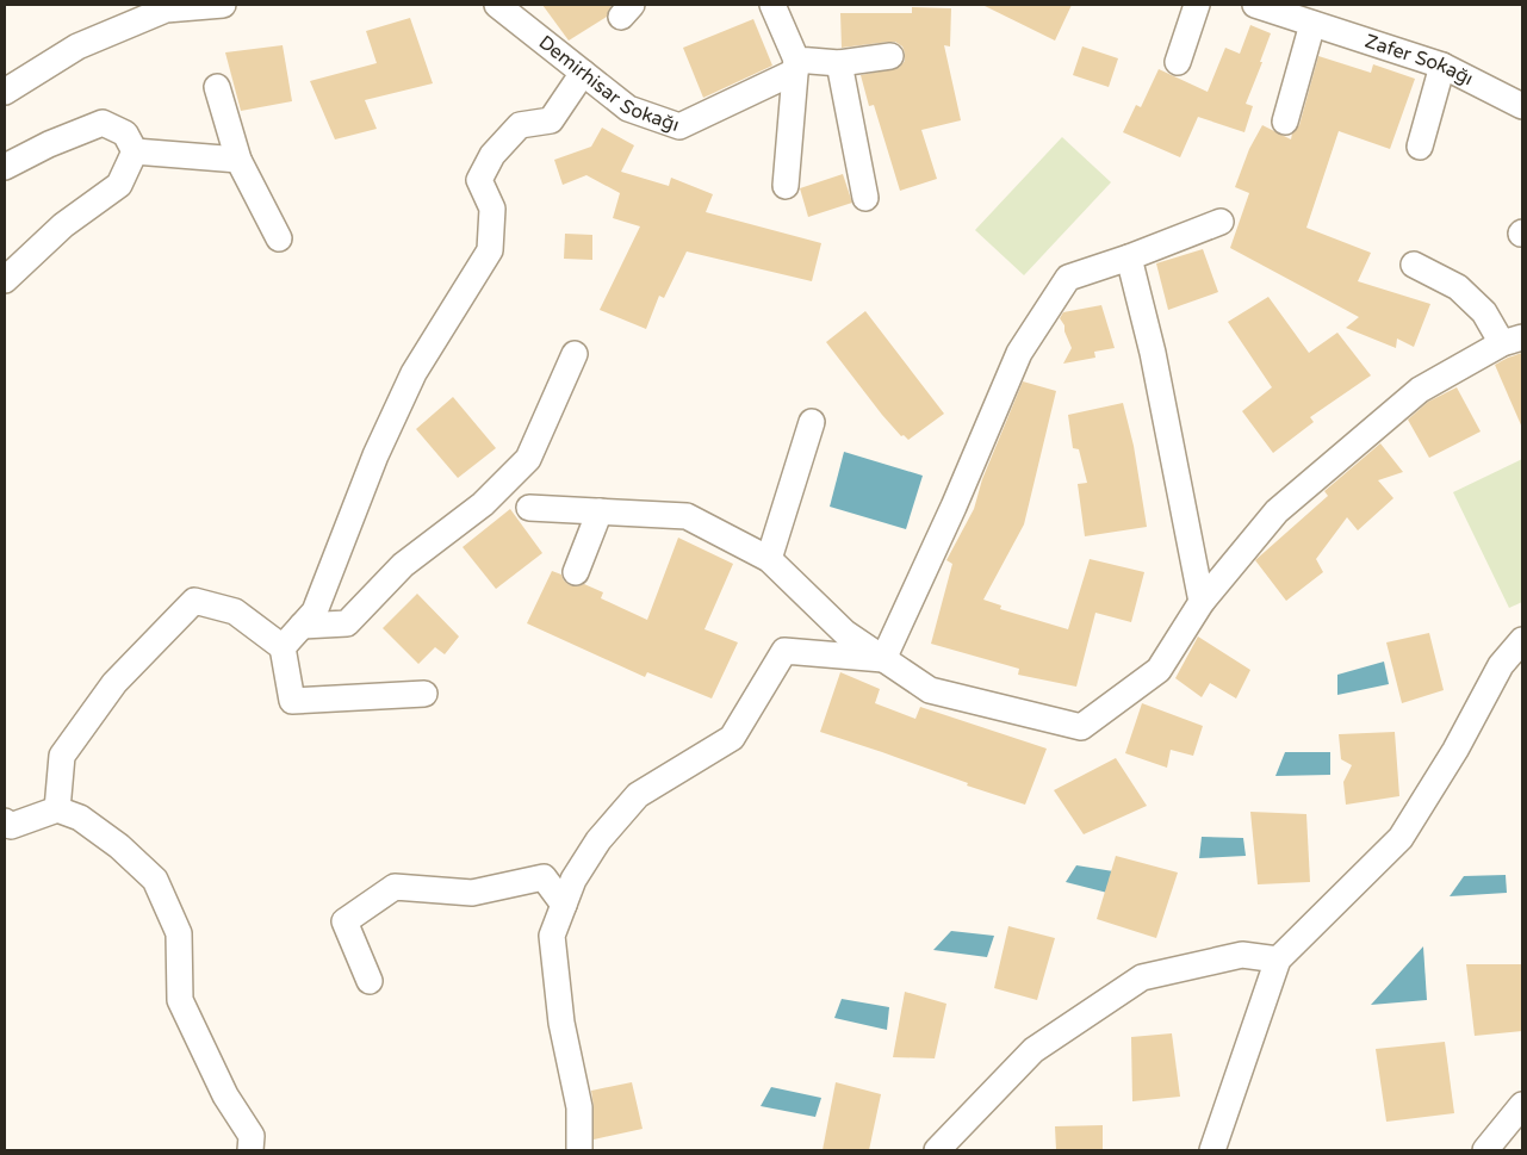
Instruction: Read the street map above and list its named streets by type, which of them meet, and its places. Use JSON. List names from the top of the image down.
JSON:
{
  "streets": {
    "street": ["Zafer Sokağı", "Demirhisar Sokağı"]
  }
}
